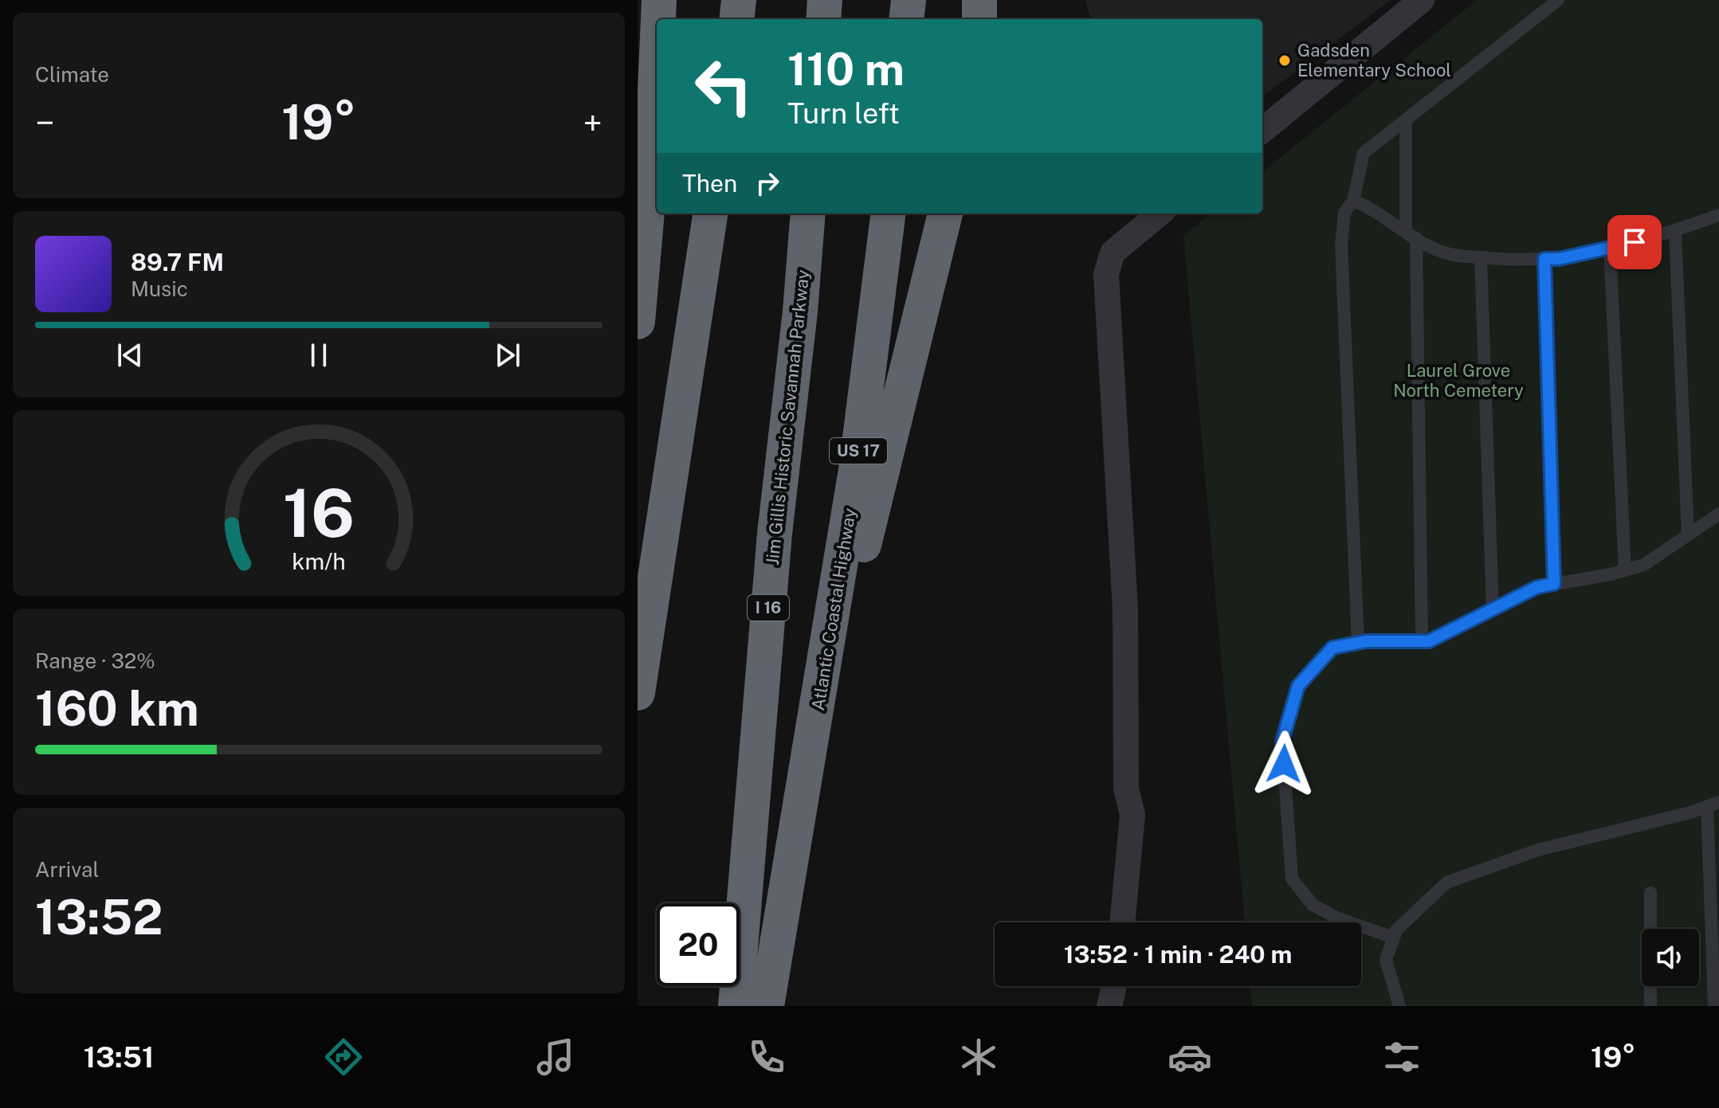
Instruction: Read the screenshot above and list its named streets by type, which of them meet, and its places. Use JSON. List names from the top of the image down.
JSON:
{
  "streets": {
    "highway": [
      "Jim Gillis Historic Savannah Parkway",
      "US 17",
      "I 16",
      "Atlantic Coastal Highway"
    ]
  },
  "parks": ["Laurel Grove North Cemetery"],
  "places": ["Gadsden Elementary School"],
  "page": {
    "tile": [
      "Climate",
      ["Range · 32%", "160 km"],
      ["Arrival", "13:52"]
    ],
    "turn": ["110 m", "Turn left"],
    "heat": ["−", "19°", "+"],
    "then": "Then",
    "song": ["89.7 FM", "Music"],
    "limit": "20",
    "trip": "13:52 · 1 min · 240 m",
    "tabs": ["13:51", "19°"],
    "gauge": ["16", "km/h"]
  }
}
